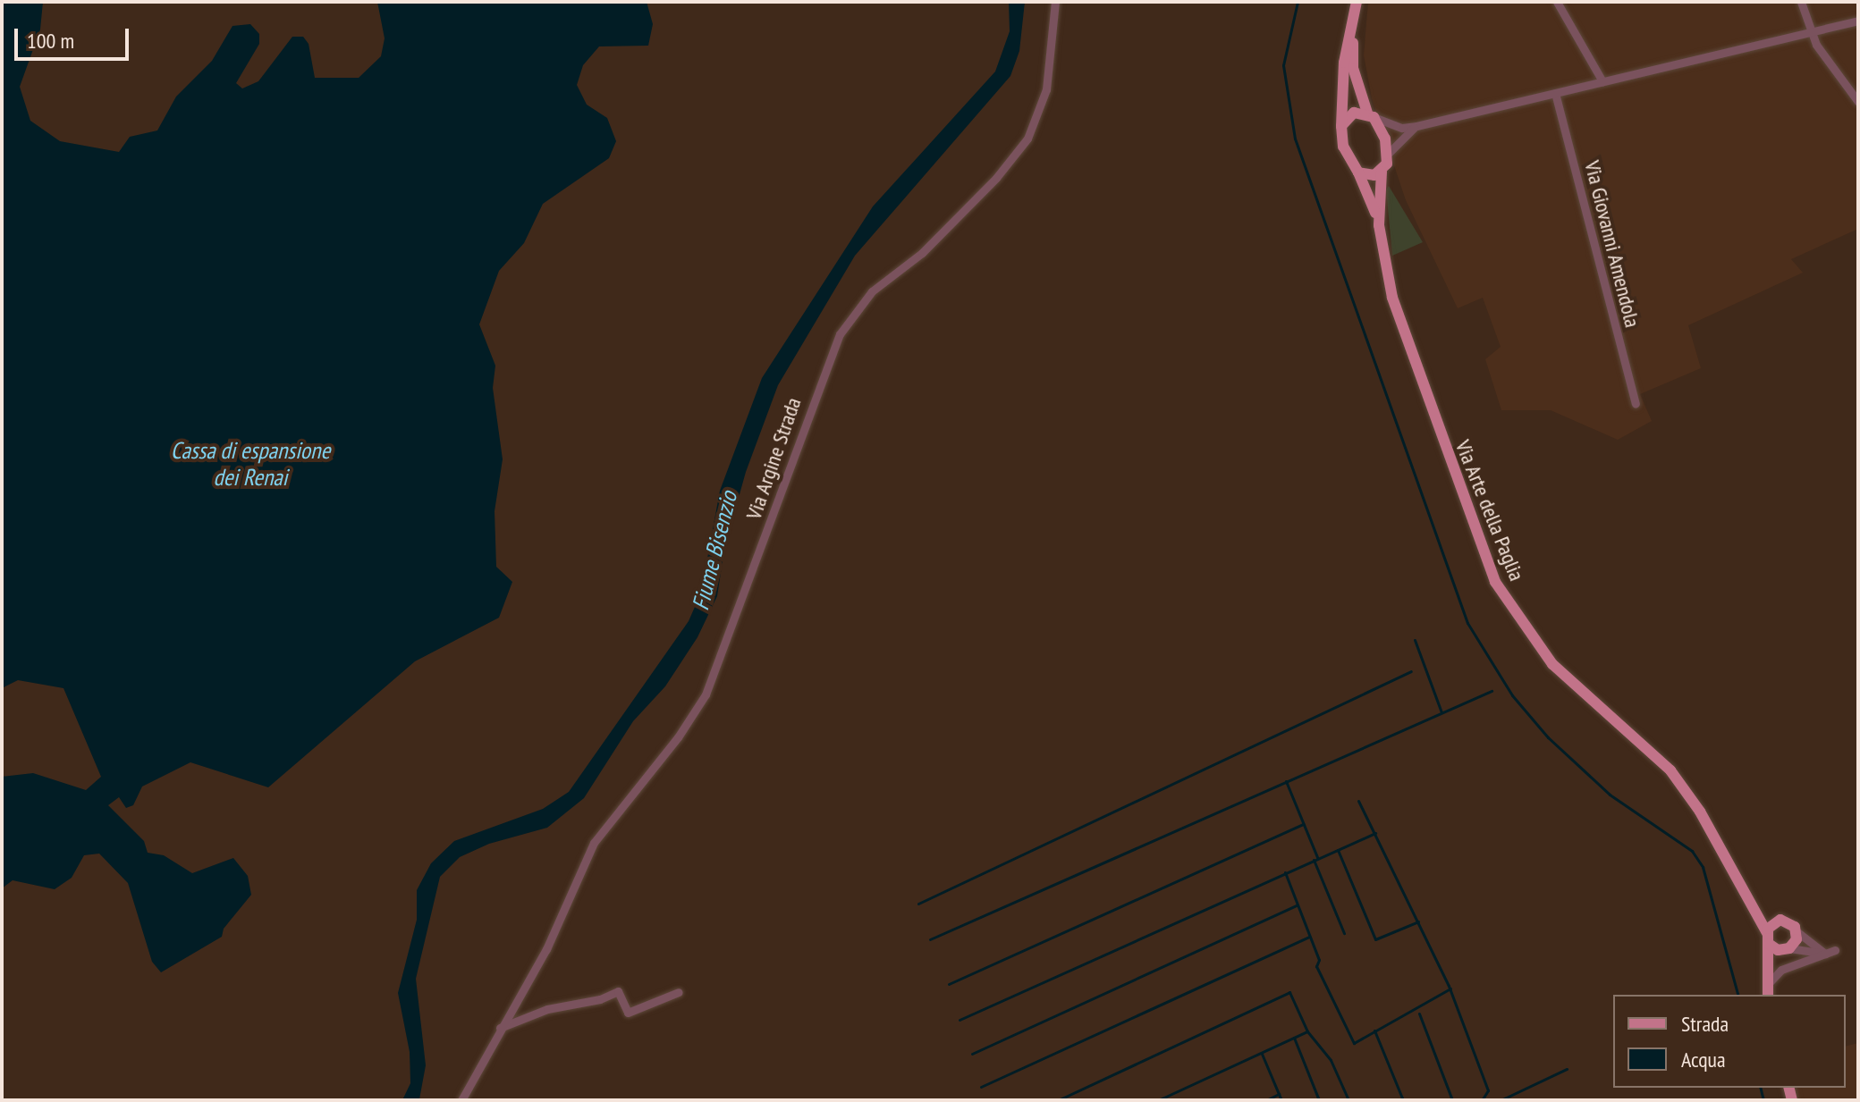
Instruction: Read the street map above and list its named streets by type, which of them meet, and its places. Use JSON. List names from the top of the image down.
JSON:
{
  "streets": {
    "main road": ["Via Arte della Paglia"],
    "street": ["Via Giovanni Amendola", "Via Argine Strada"]
  },
  "water": ["Cassa di espansione dei Renai", "Fiume Bisenzio"],
  "legend": ["Strada", "Acqua"],
  "scale_bar": "100 m"
}
